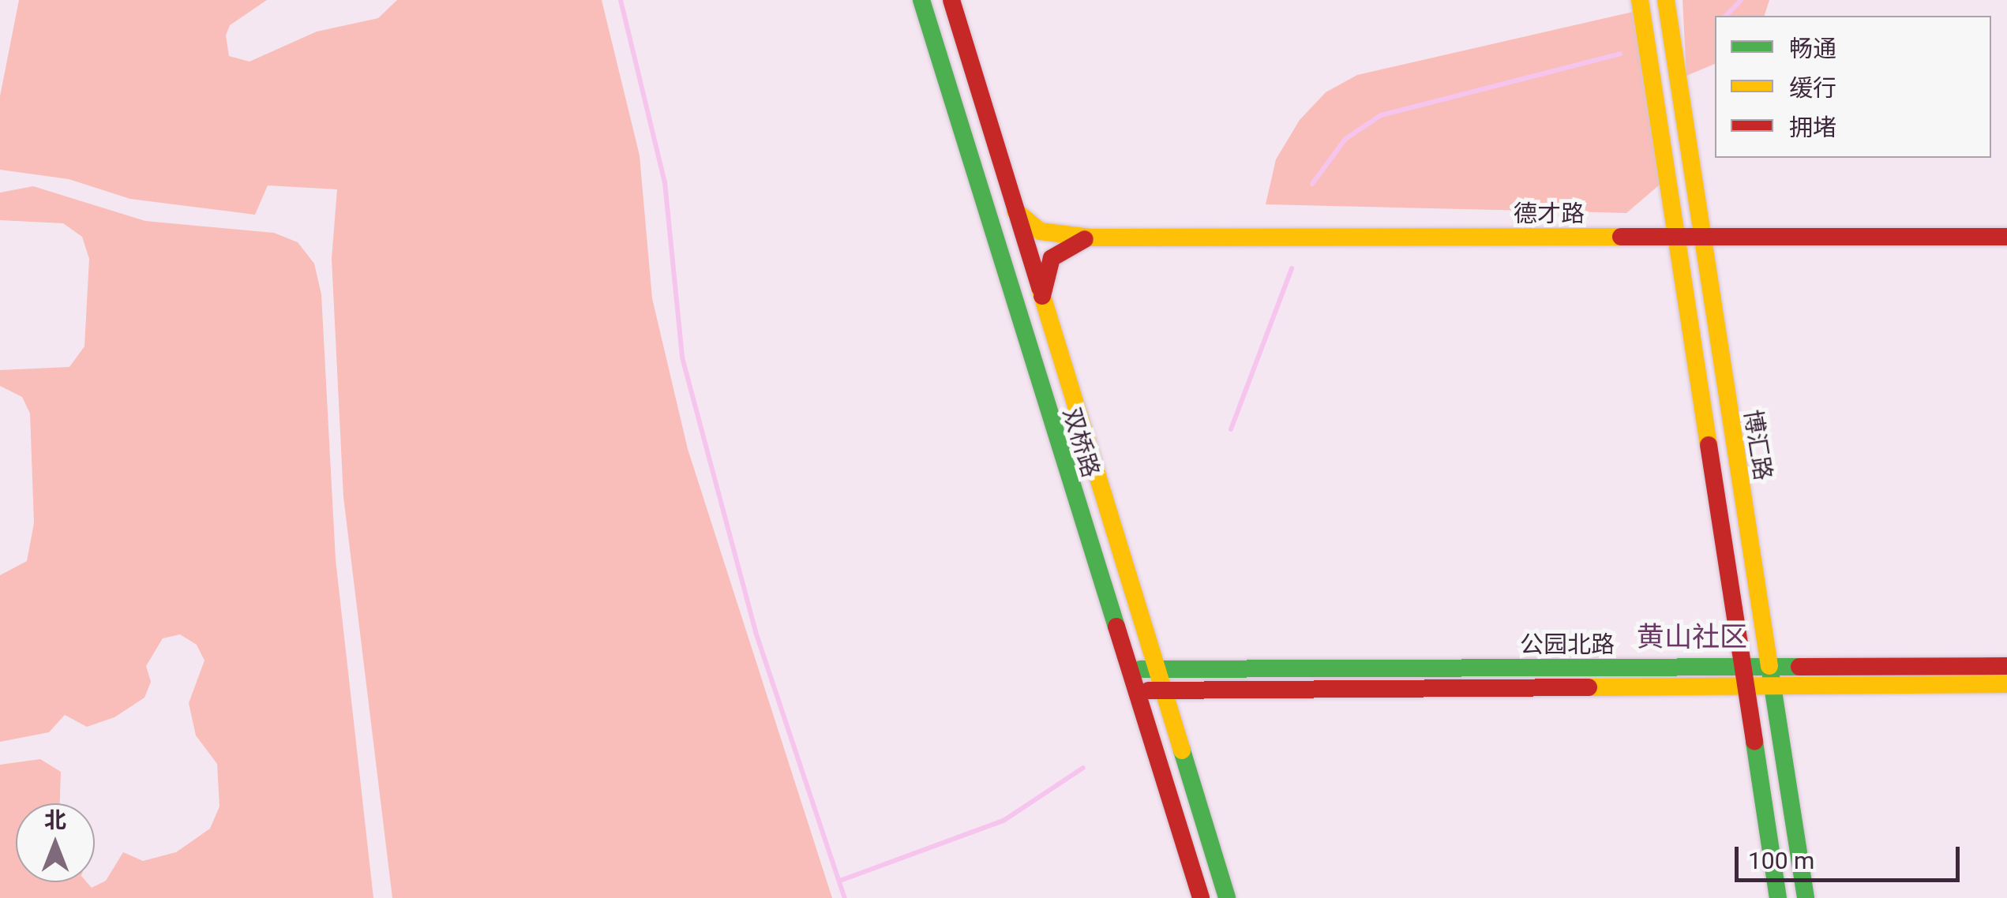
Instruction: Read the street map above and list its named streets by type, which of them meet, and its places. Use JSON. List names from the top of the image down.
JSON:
{
  "streets": {
    "main road": [
      "德才路",
      "双桥路",
      "博汇路",
      "公园北路"
    ]
  },
  "crossings": [
    ["德才路", "双桥路"],
    ["德才路", "博汇路"],
    ["双桥路", "公园北路"],
    ["博汇路", "公园北路"]
  ],
  "districts": ["黄山社区"],
  "legend": ["畅通", "缓行", "拥堵"],
  "scale_bar": "100 m",
  "north": "top"
}
